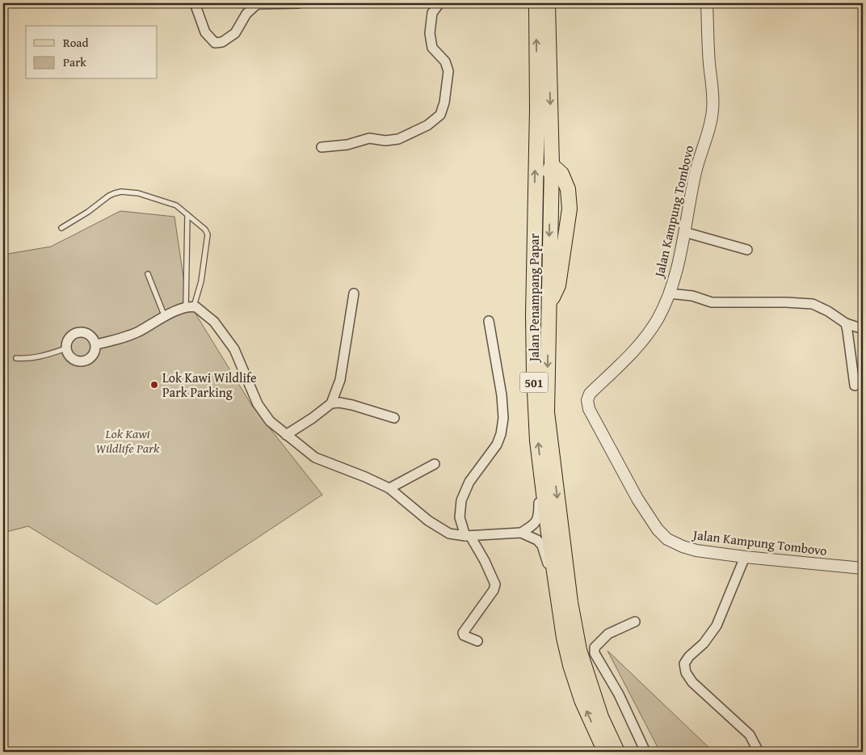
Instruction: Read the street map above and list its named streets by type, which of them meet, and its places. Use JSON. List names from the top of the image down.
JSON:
{
  "streets": {
    "main road": ["Jalan Penampang Papar", "501"],
    "street": ["Jalan Kampung Tombovo"]
  },
  "parks": ["Lok Kawi Wildlife Park"],
  "places": ["Lok Kawi Wildlife Park Parking"],
  "legend": ["Road", "Park"]
}
